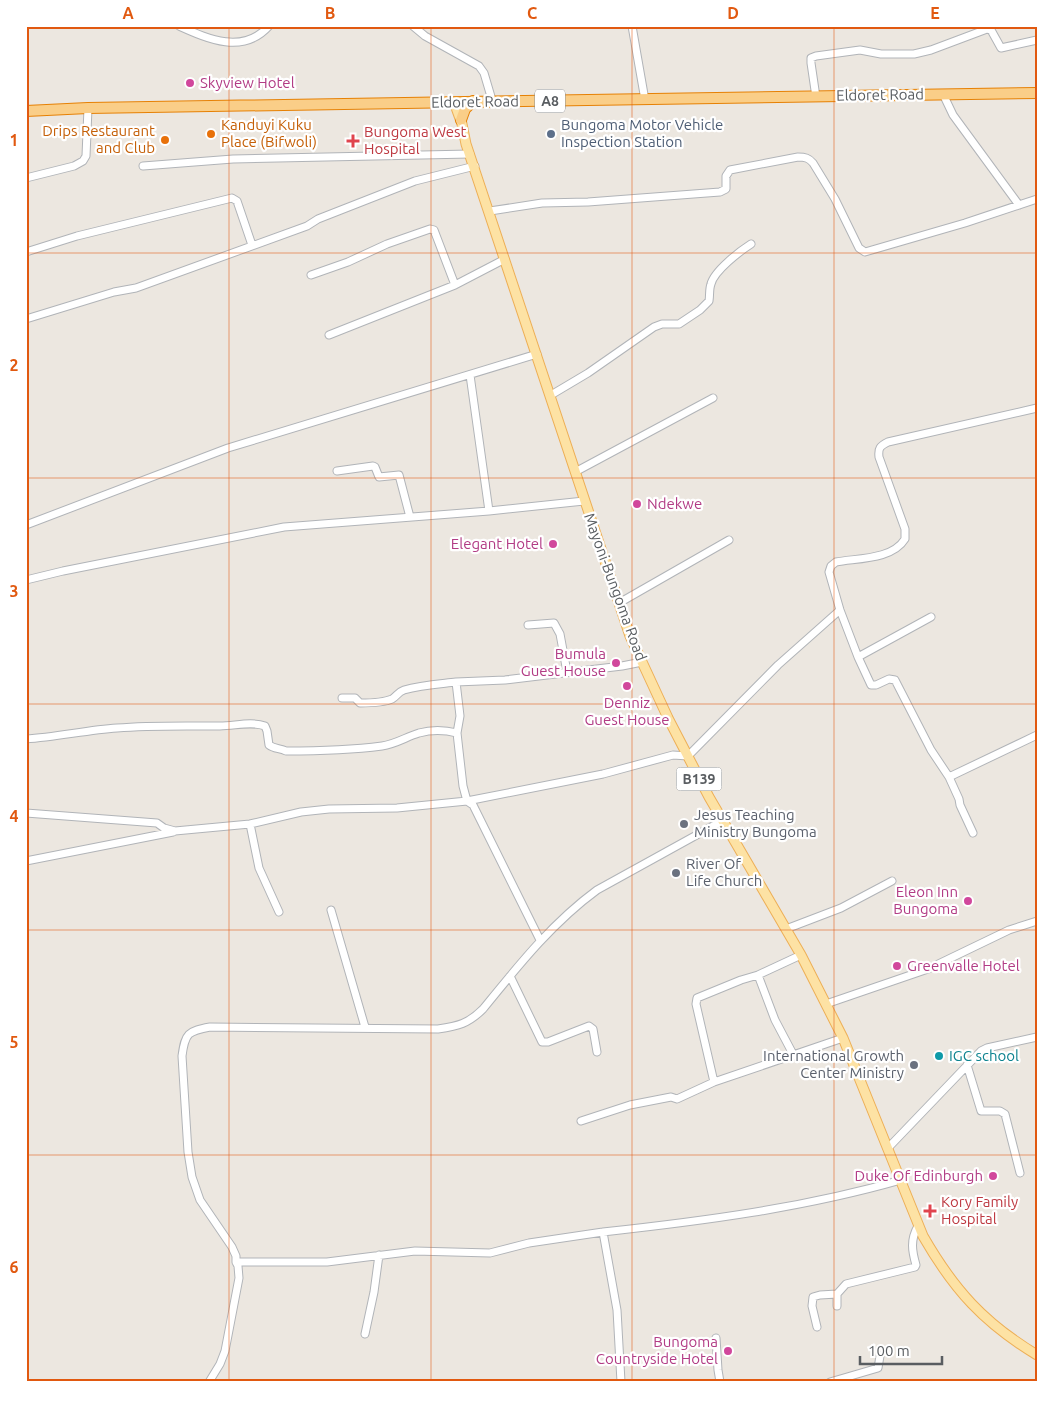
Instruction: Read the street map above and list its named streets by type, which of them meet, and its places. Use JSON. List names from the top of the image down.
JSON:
{
  "streets": {
    "highway": ["Eldoret Road", "A8"],
    "main road": ["Mayoni-Bungoma Road", "B139"]
  },
  "places": {
    "other": [
      "Skyview Hotel",
      "Kanduyi Kuku Place (Bifwoli)",
      "Bungoma Motor Vehicle Inspection Station",
      "Drips Restaurant and Club",
      "Ndekwe",
      "Elegant Hotel",
      "Bumula Guest House",
      "Denniz Guest House",
      "Jesus Teaching Ministry Bungoma",
      "River Of Life Church",
      "Eleon Inn Bungoma",
      "Greenvalle Hotel",
      "IGC school",
      "International Growth Center Ministry",
      "Duke Of Edinburgh",
      "Bungoma Countryside Hotel"
    ],
    "health": ["Bungoma West Hospital", "Kory Family Hospital"]
  },
  "scale_bar": "100 m",
  "grid": {
    "columns": [
      "A",
      "B",
      "C",
      "D",
      "E"
    ],
    "rows": [
      "1",
      "2",
      "3",
      "4",
      "5",
      "6"
    ]
  }
}
